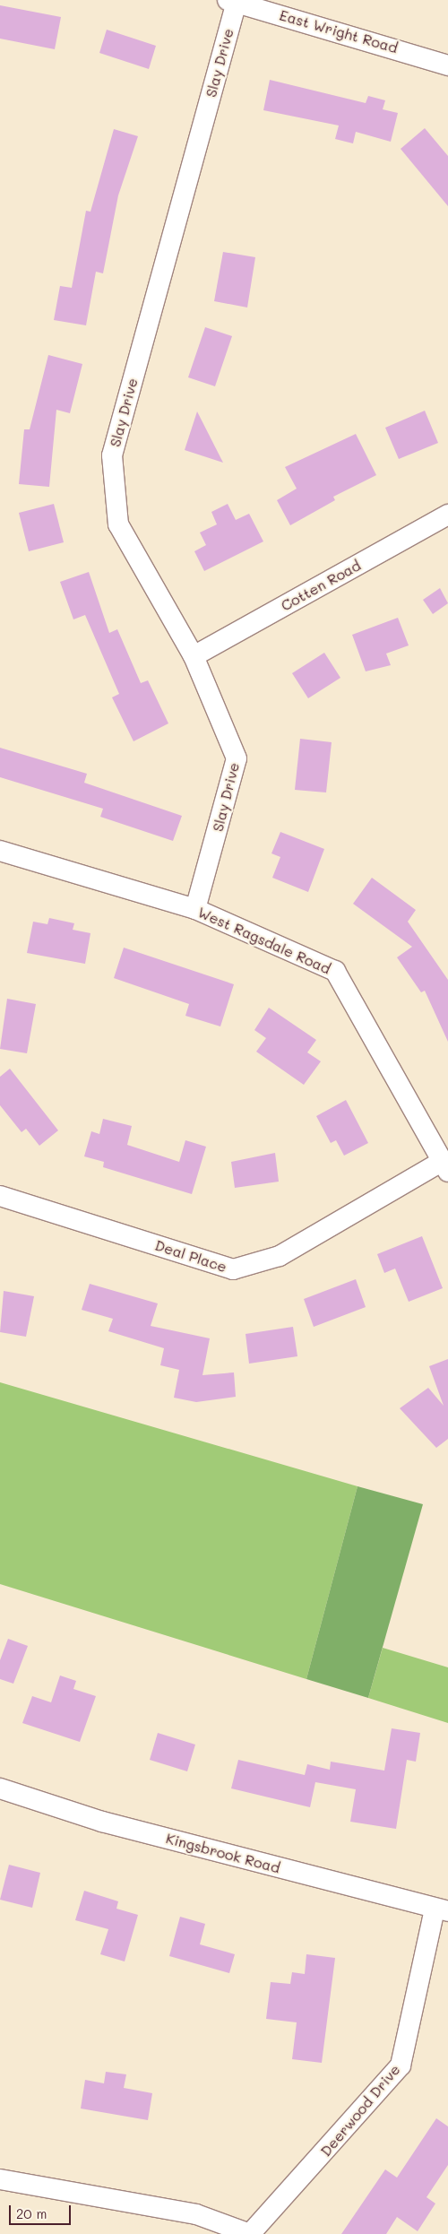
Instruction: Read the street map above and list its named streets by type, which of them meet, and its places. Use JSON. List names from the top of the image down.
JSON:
{
  "streets": {
    "street": [
      "East Wright Road",
      "Slay Drive",
      "Cotten Road",
      "West Ragsdale Road",
      "Deal Place",
      "Kingsbrook Road",
      "Deerwood Drive"
    ]
  },
  "crossings": [
    ["East Wright Road", "Slay Drive"],
    ["Slay Drive", "Cotten Road"],
    ["Slay Drive", "West Ragsdale Road"],
    ["West Ragsdale Road", "Deal Place"],
    ["Kingsbrook Road", "Deerwood Drive"]
  ],
  "scale_bar": "20 m"
}
